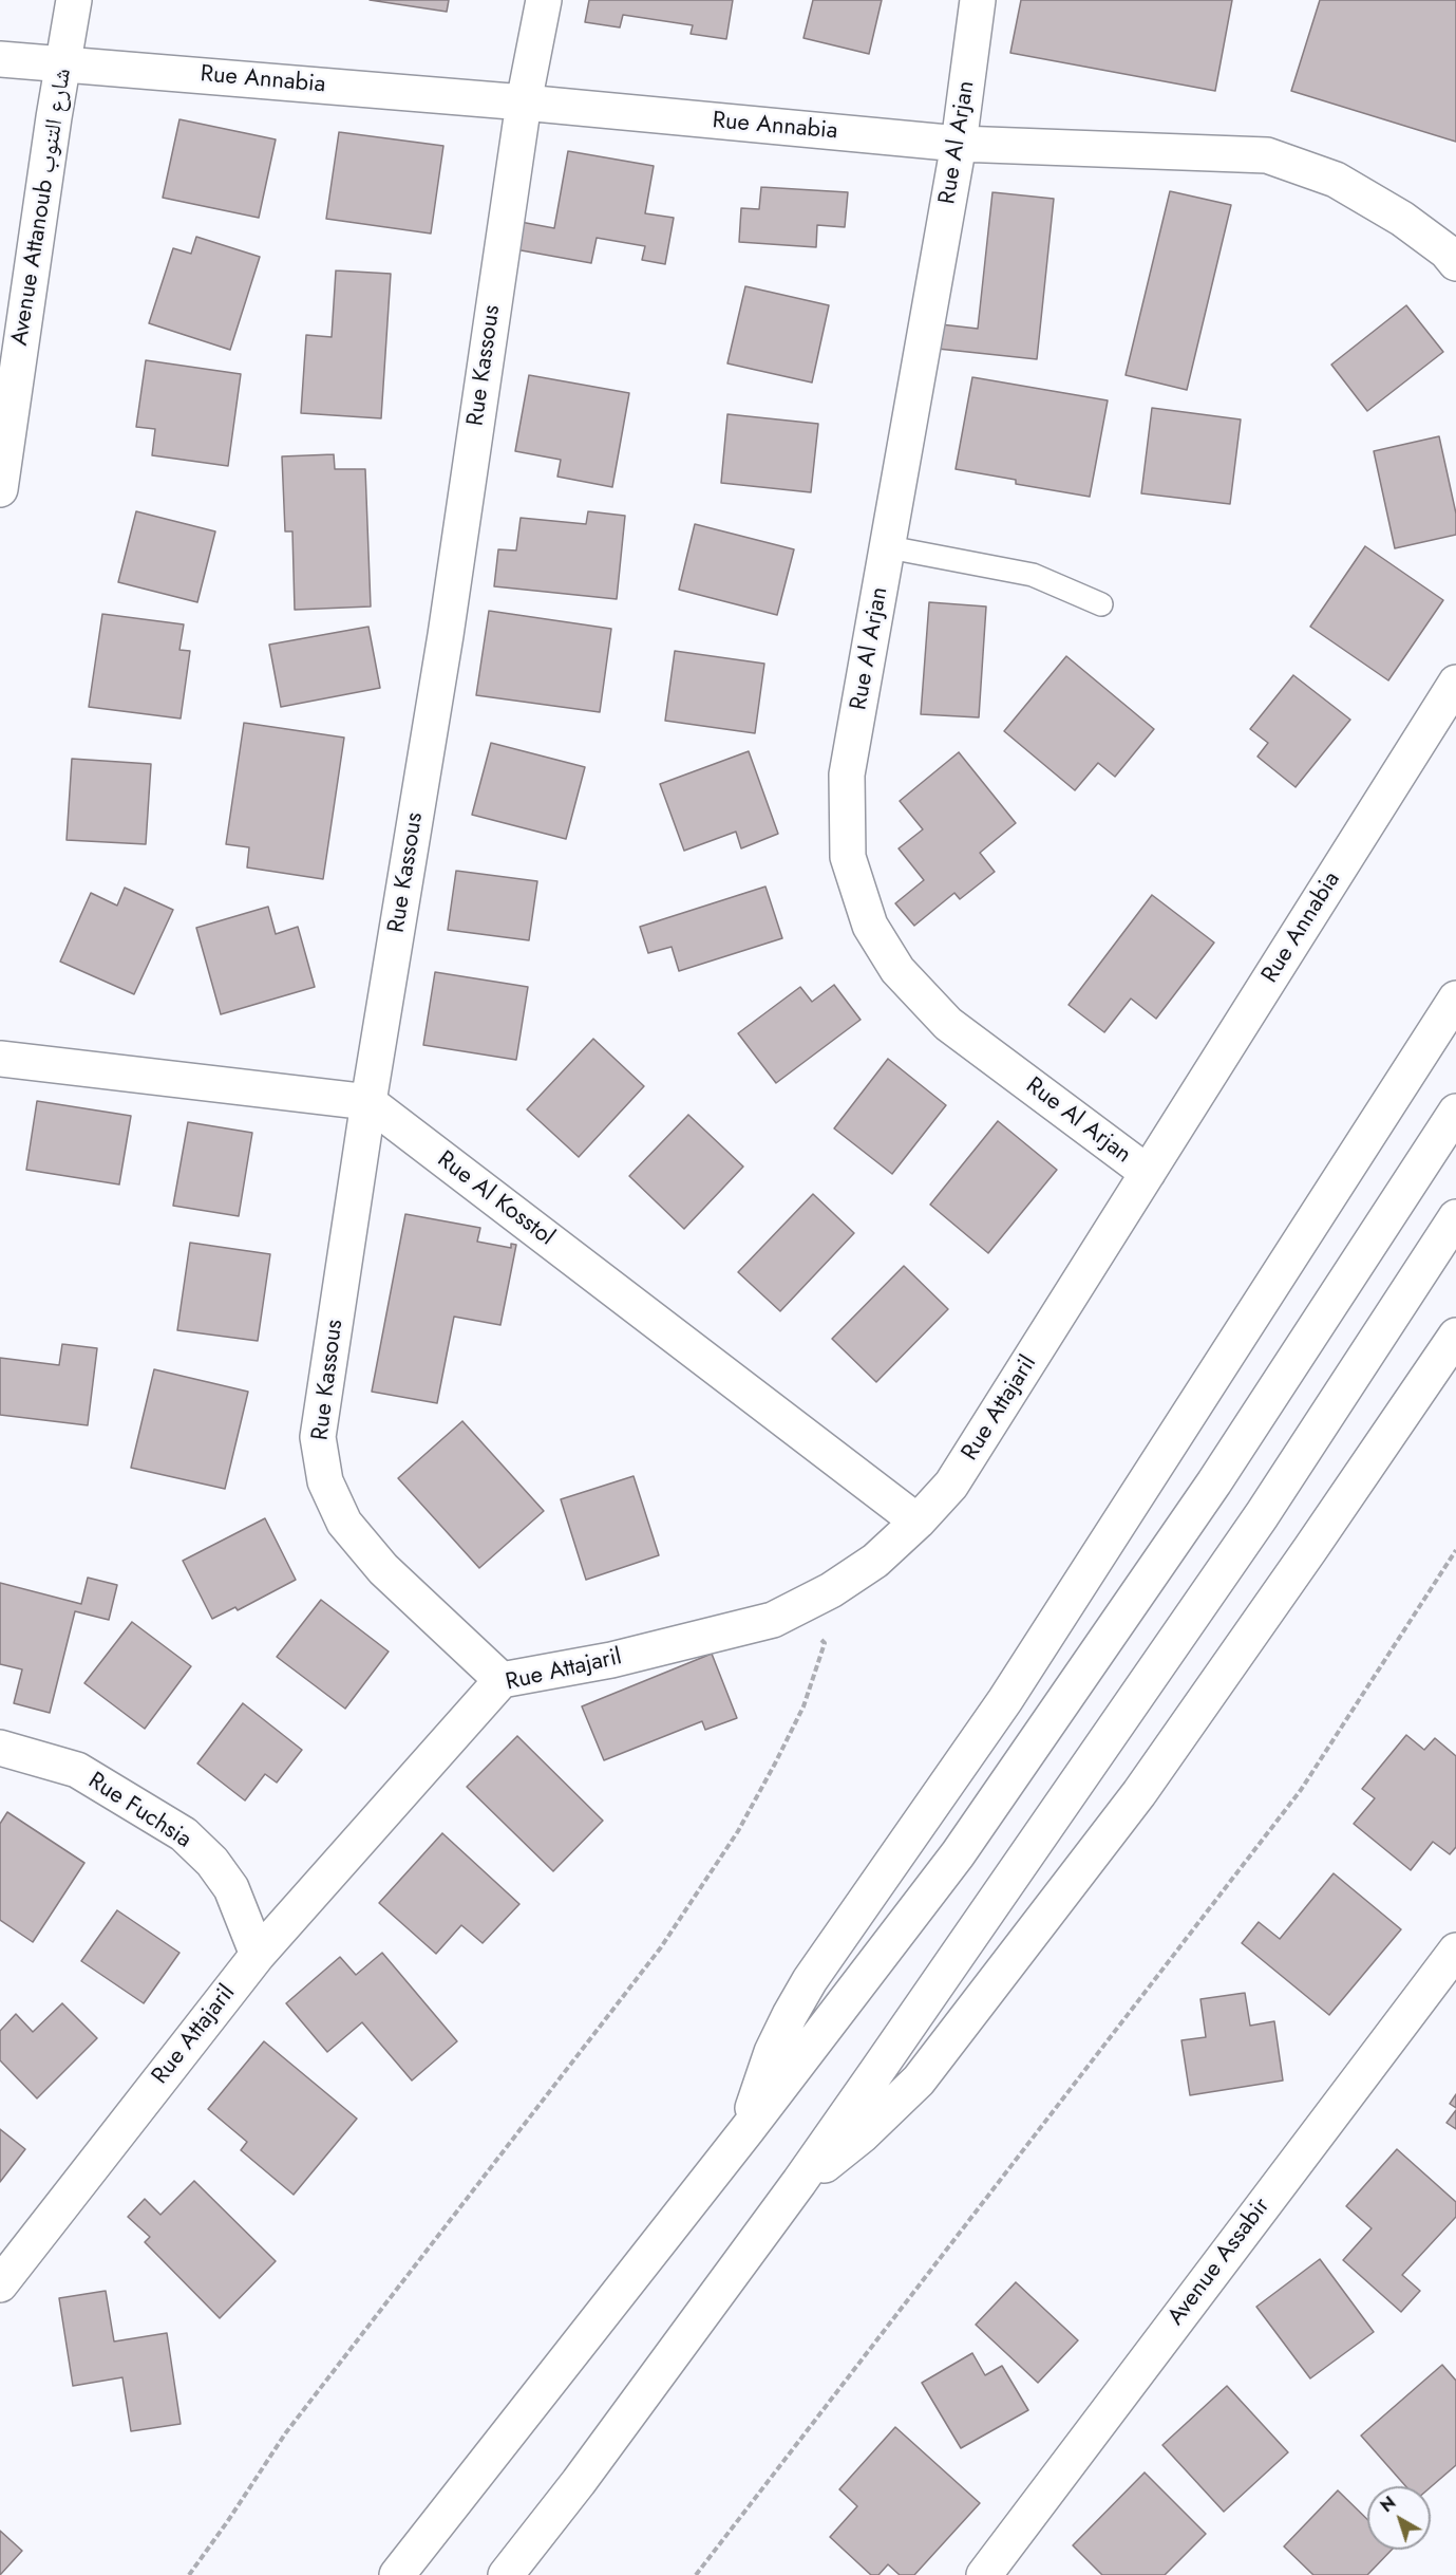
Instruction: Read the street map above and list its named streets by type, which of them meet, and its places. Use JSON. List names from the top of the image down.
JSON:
{
  "streets": {
    "main road": [
      "Rue Annabia",
      "Rue Al Arjan",
      "Avenue Attanoub شارع التنوب",
      "Rue Kassous",
      "Rue Al Kosstol",
      "Rue Attajaril",
      "Rue Fuchsia",
      "Avenue Assabir"
    ]
  },
  "crossings": [
    ["Rue Annabia", "Rue Al Arjan"],
    ["Rue Annabia", "Avenue Attanoub شارع التنوب"],
    ["Rue Annabia", "Rue Kassous"],
    ["Rue Annabia", "Rue Attajaril"],
    ["Rue Al Arjan", "Rue Attajaril"],
    ["Rue Kassous", "Rue Al Kosstol"],
    ["Rue Kassous", "Rue Attajaril"],
    ["Rue Al Kosstol", "Rue Attajaril"],
    ["Rue Attajaril", "Rue Fuchsia"]
  ],
  "north": "top left"
}
